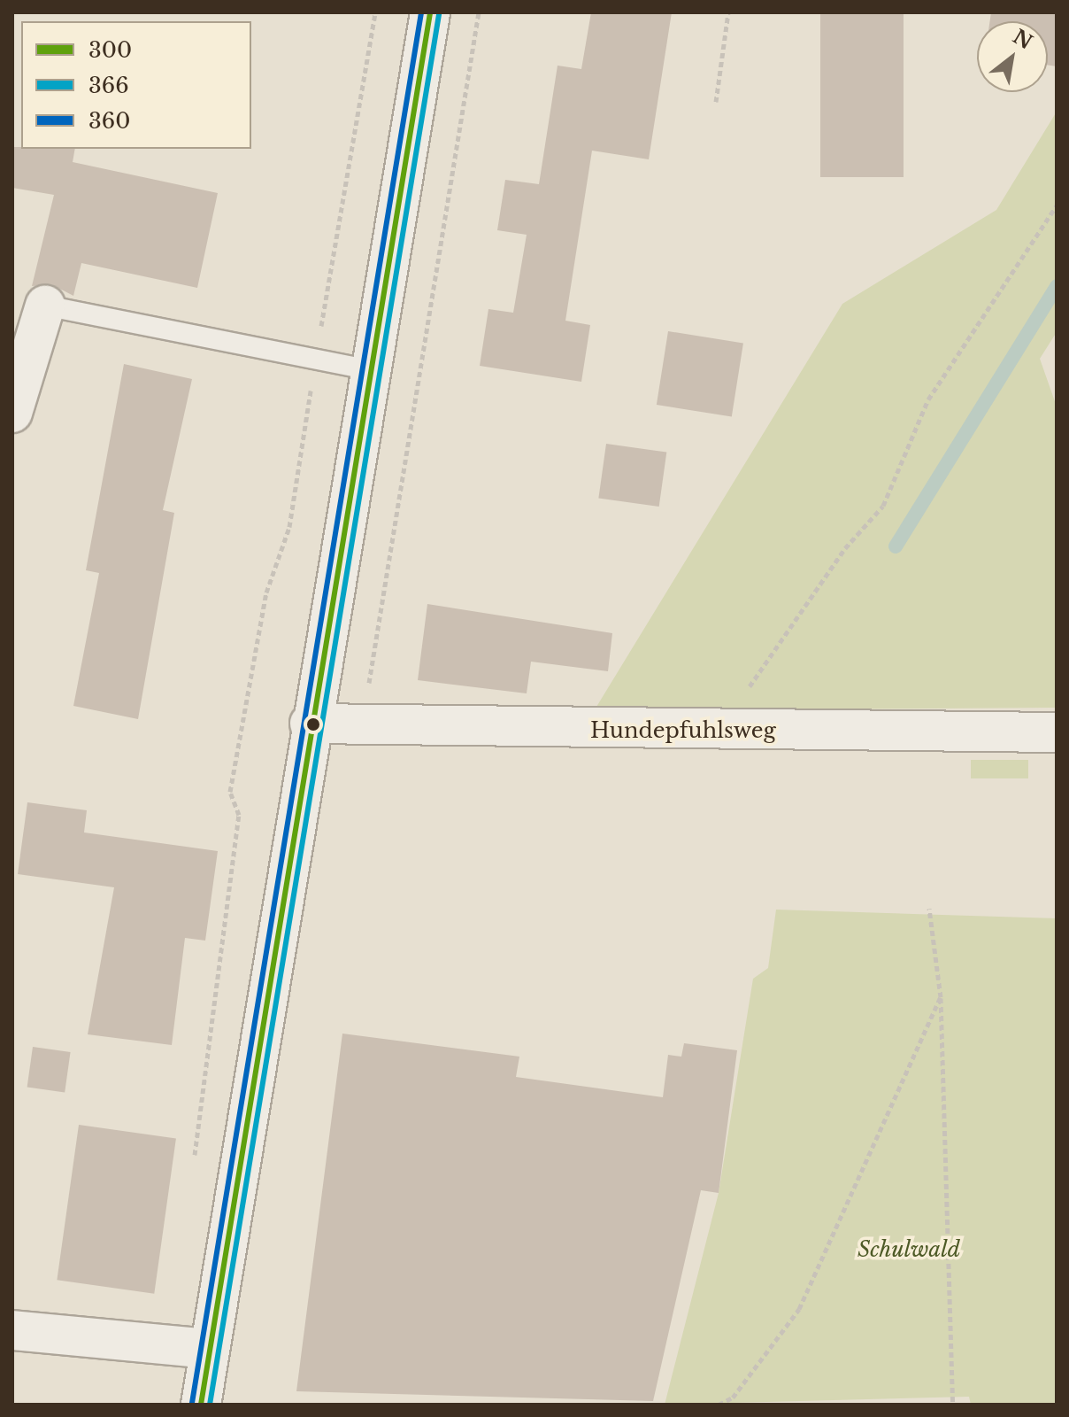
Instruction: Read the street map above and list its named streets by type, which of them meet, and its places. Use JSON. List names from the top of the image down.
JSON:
{
  "streets": {
    "street": ["Hundepfuhlsweg"]
  },
  "parks": ["Schulwald"],
  "lines": ["transit line 300", "transit line 360", "transit line 366"],
  "legend": ["300", "366", "360"],
  "north": "top right"
}
